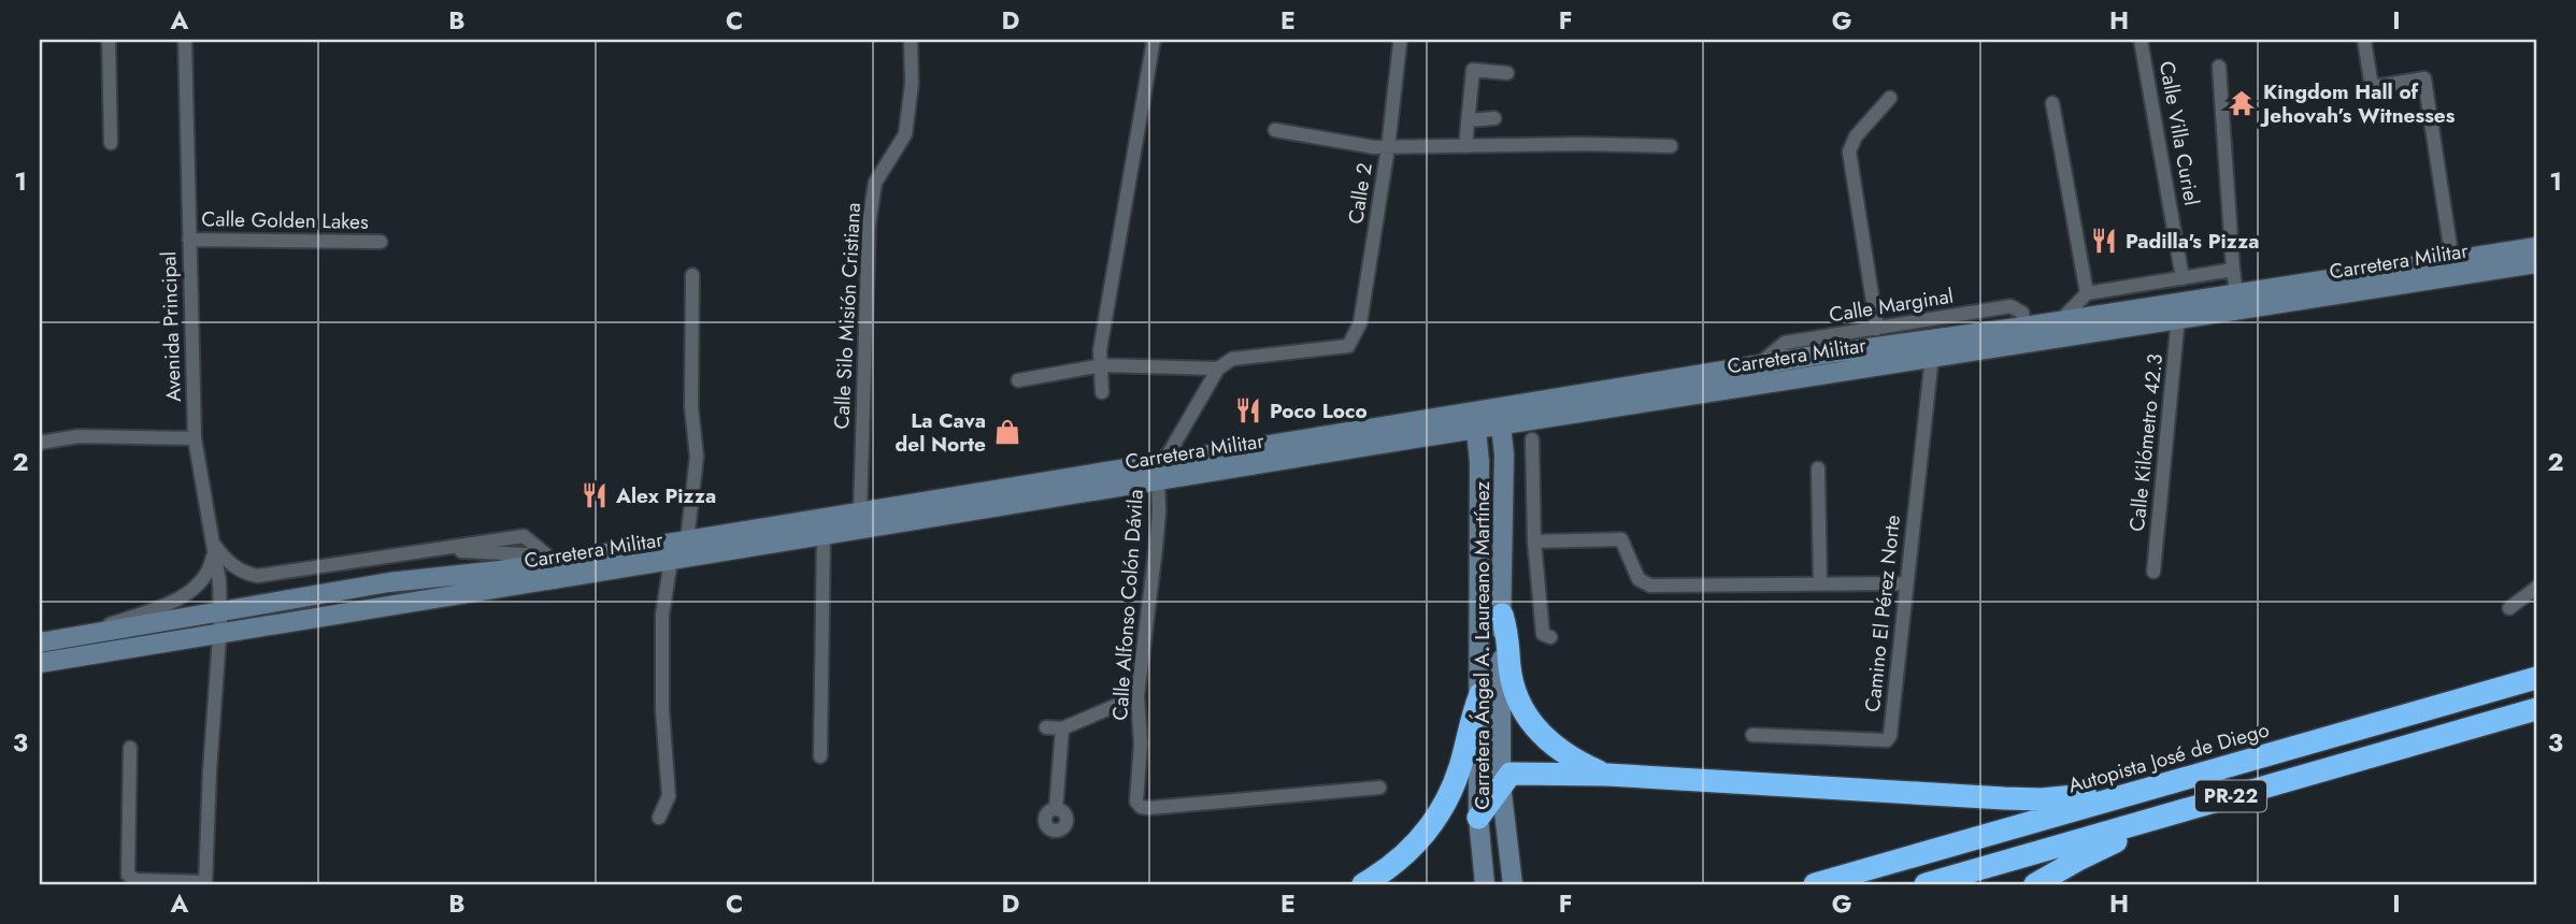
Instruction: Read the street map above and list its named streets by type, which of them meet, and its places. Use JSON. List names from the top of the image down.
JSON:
{
  "streets": {
    "highway": ["Autopista José de Diego", "PR-22"],
    "main road": ["Carretera Militar", "Carretera Ángel A. Laureano Martínez"],
    "street": [
      "Calle Villa Curiel",
      "Calle 2",
      "Calle Golden Lakes",
      "Calle Marginal",
      "Calle Silo Misión Cristiana",
      "Avenida Principal",
      "Calle Kilómetro 42.3",
      "Calle Alfonso Colón Dávila",
      "Camino El Pérez Norte"
    ]
  },
  "crossings": [
    ["Calle Golden Lakes", "Avenida Principal"],
    ["Carretera Militar", "Calle Marginal"],
    ["Carretera Militar", "Calle Silo Misión Cristiana"],
    ["Carretera Militar", "Avenida Principal"],
    ["Carretera Militar", "Calle Kilómetro 42.3"],
    ["Carretera Militar", "Calle Alfonso Colón Dávila"],
    ["Carretera Militar", "Camino El Pérez Norte"],
    ["Carretera Militar", "Carretera Ángel A. Laureano Martínez"]
  ],
  "places": {
    "temple": ["Kingdom Hall of Jehovah’s Witnesses"],
    "restaurant": ["Padilla's Pizza", "Poco Loco", "Alex Pizza"],
    "shop": ["La Cava del Norte"]
  },
  "grid": {
    "columns": [
      "A",
      "B",
      "C",
      "D",
      "E",
      "F",
      "G",
      "H",
      "I"
    ],
    "rows": ["1", "2", "3"]
  }
}
